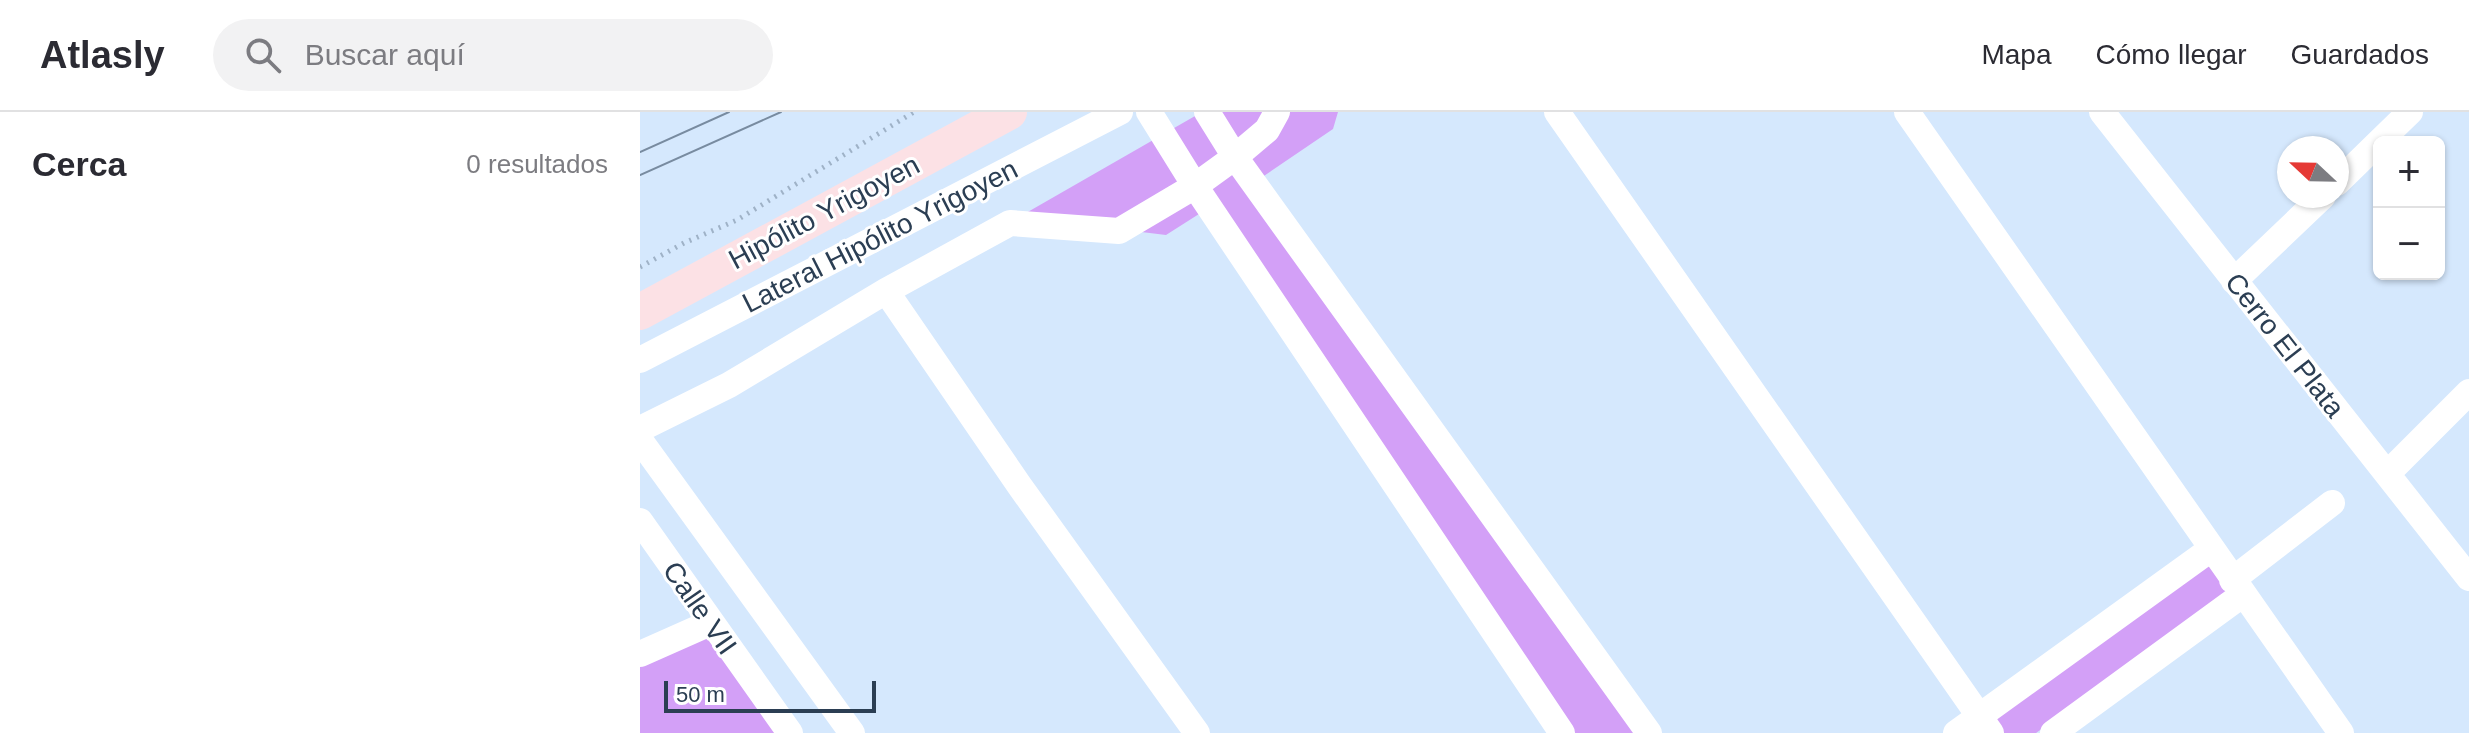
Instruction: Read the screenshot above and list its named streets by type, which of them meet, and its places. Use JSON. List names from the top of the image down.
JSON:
{
  "streets": {
    "main road": ["Hipólito Yrigoyen"],
    "street": ["Lateral Hipólito Yrigoyen", "Cerro El Plata", "Calle VII"]
  },
  "scale_bar": "50 m",
  "north": "left",
  "page": {
    "header": "Atlasly",
    "search": "Buscar aquí",
    "nav": ["Mapa", "Cómo llegar", "Guardados"],
    "heading": ["Cerca", "0 resultados"],
    "map_buttons": ["+", "−"],
    "scale": "50 m"
  }
}
